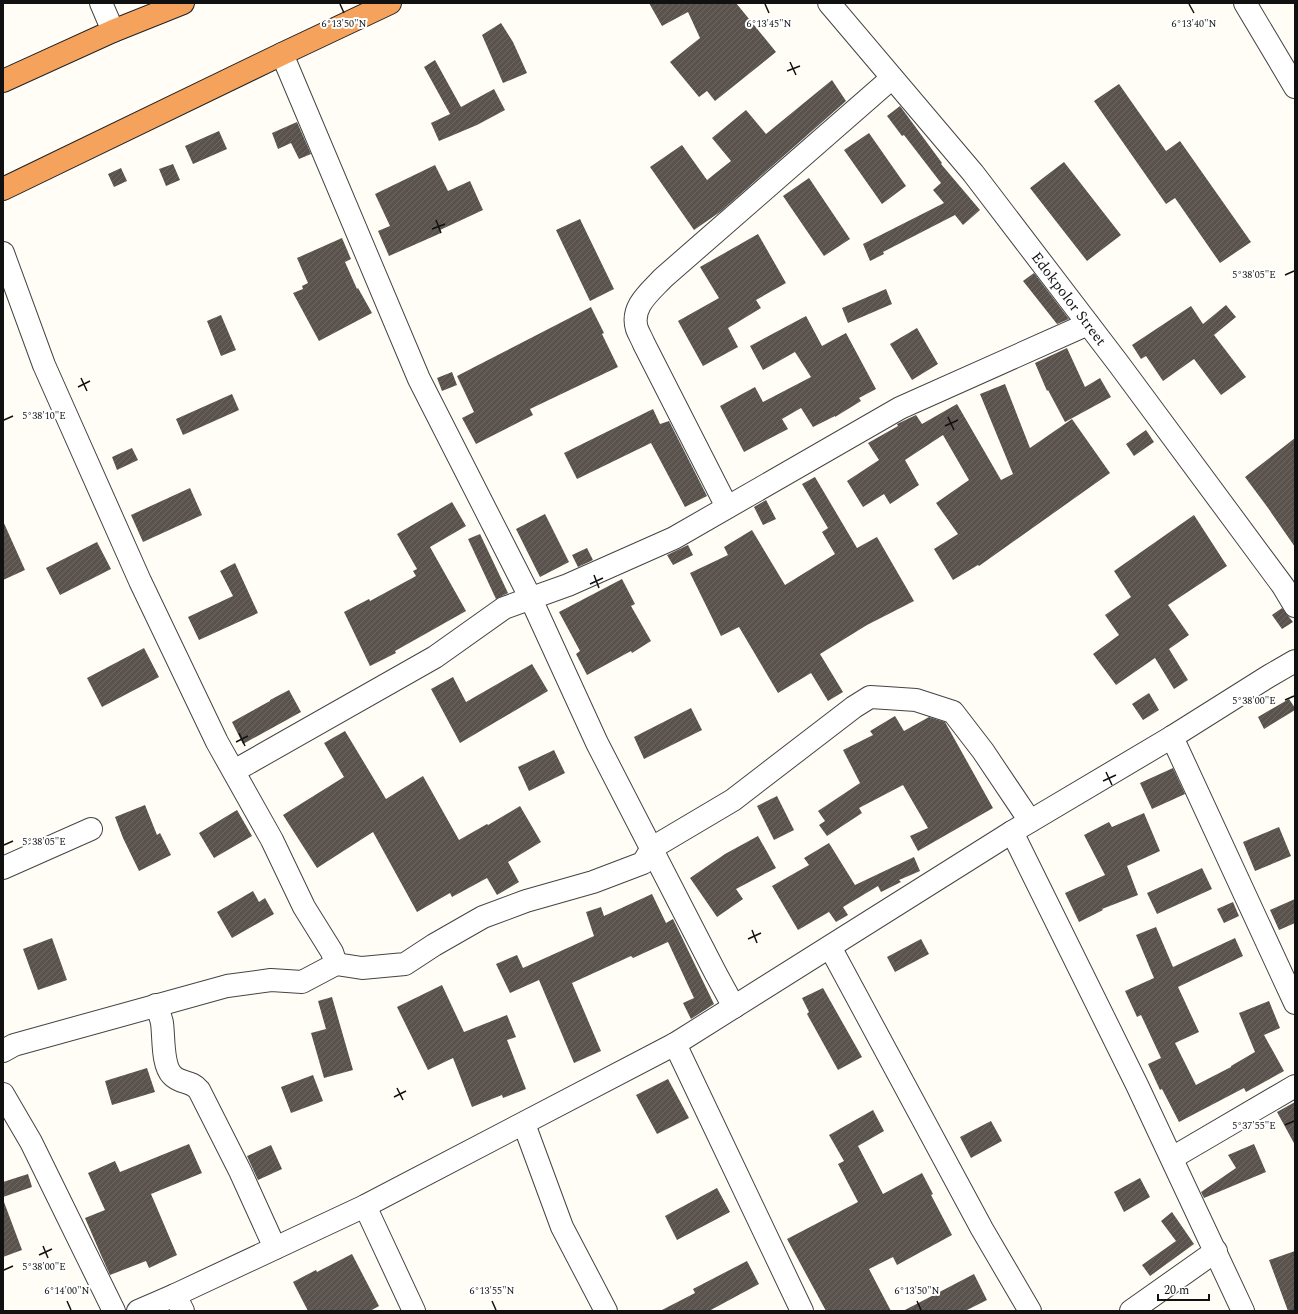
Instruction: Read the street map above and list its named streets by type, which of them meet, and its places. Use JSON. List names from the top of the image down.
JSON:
{
  "streets": {
    "street": ["Edokpolor Street"]
  },
  "scale_bar": "20 m",
  "coordinates": [
    "6°13'40\"N",
    "6°13'50\"N",
    "6°13'45\"N",
    "5°38'05\"E",
    "5°38'10\"E",
    "5°38'00\"E",
    "5°37'55\"E",
    "6°14'00\"N",
    "6°13'55\"N"
  ]
}
